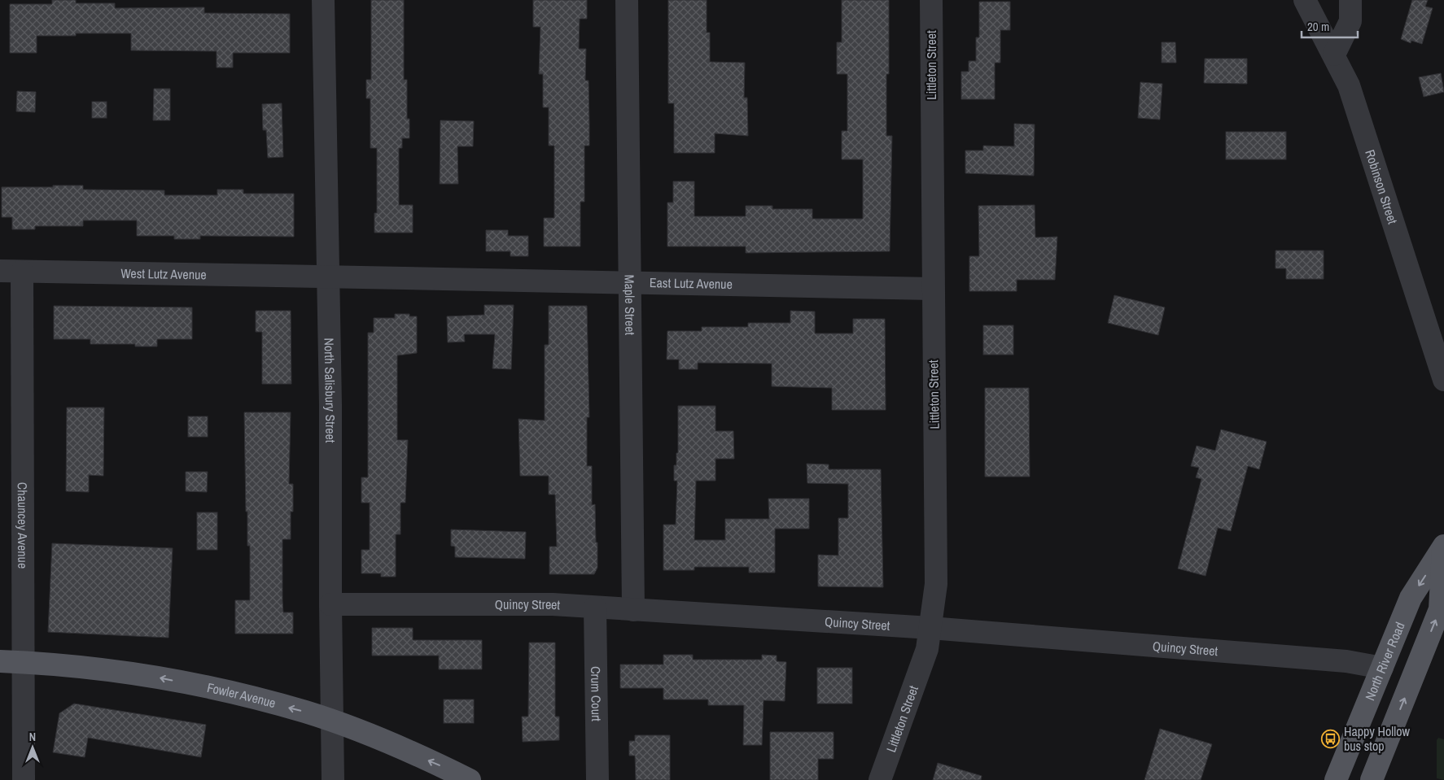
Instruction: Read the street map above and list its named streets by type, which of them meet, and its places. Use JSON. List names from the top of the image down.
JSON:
{
  "streets": {
    "main road": ["North River Road", "Fowler Avenue"],
    "street": [
      "Littleton Street",
      "Robinson Street",
      "West Lutz Avenue",
      "East Lutz Avenue",
      "Maple Street",
      "North Salisbury Street",
      "Chauncey Avenue",
      "Quincy Street",
      "Crum Court"
    ]
  },
  "crossings": [
    ["Littleton Street", "East Lutz Avenue"],
    ["Littleton Street", "Quincy Street"],
    ["West Lutz Avenue", "East Lutz Avenue"],
    ["West Lutz Avenue", "North Salisbury Street"],
    ["West Lutz Avenue", "Chauncey Avenue"],
    ["East Lutz Avenue", "Maple Street"],
    ["East Lutz Avenue", "North Salisbury Street"],
    ["Maple Street", "Quincy Street"],
    ["North Salisbury Street", "Quincy Street"],
    ["North Salisbury Street", "Fowler Avenue"],
    ["Chauncey Avenue", "Fowler Avenue"],
    ["Quincy Street", "North River Road"],
    ["Quincy Street", "Crum Court"]
  ],
  "one_way": ["Fowler Avenue"],
  "places": {
    "bus stop": ["Happy Hollow bus stop"]
  },
  "scale_bar": "20 m",
  "north": "top"
}
